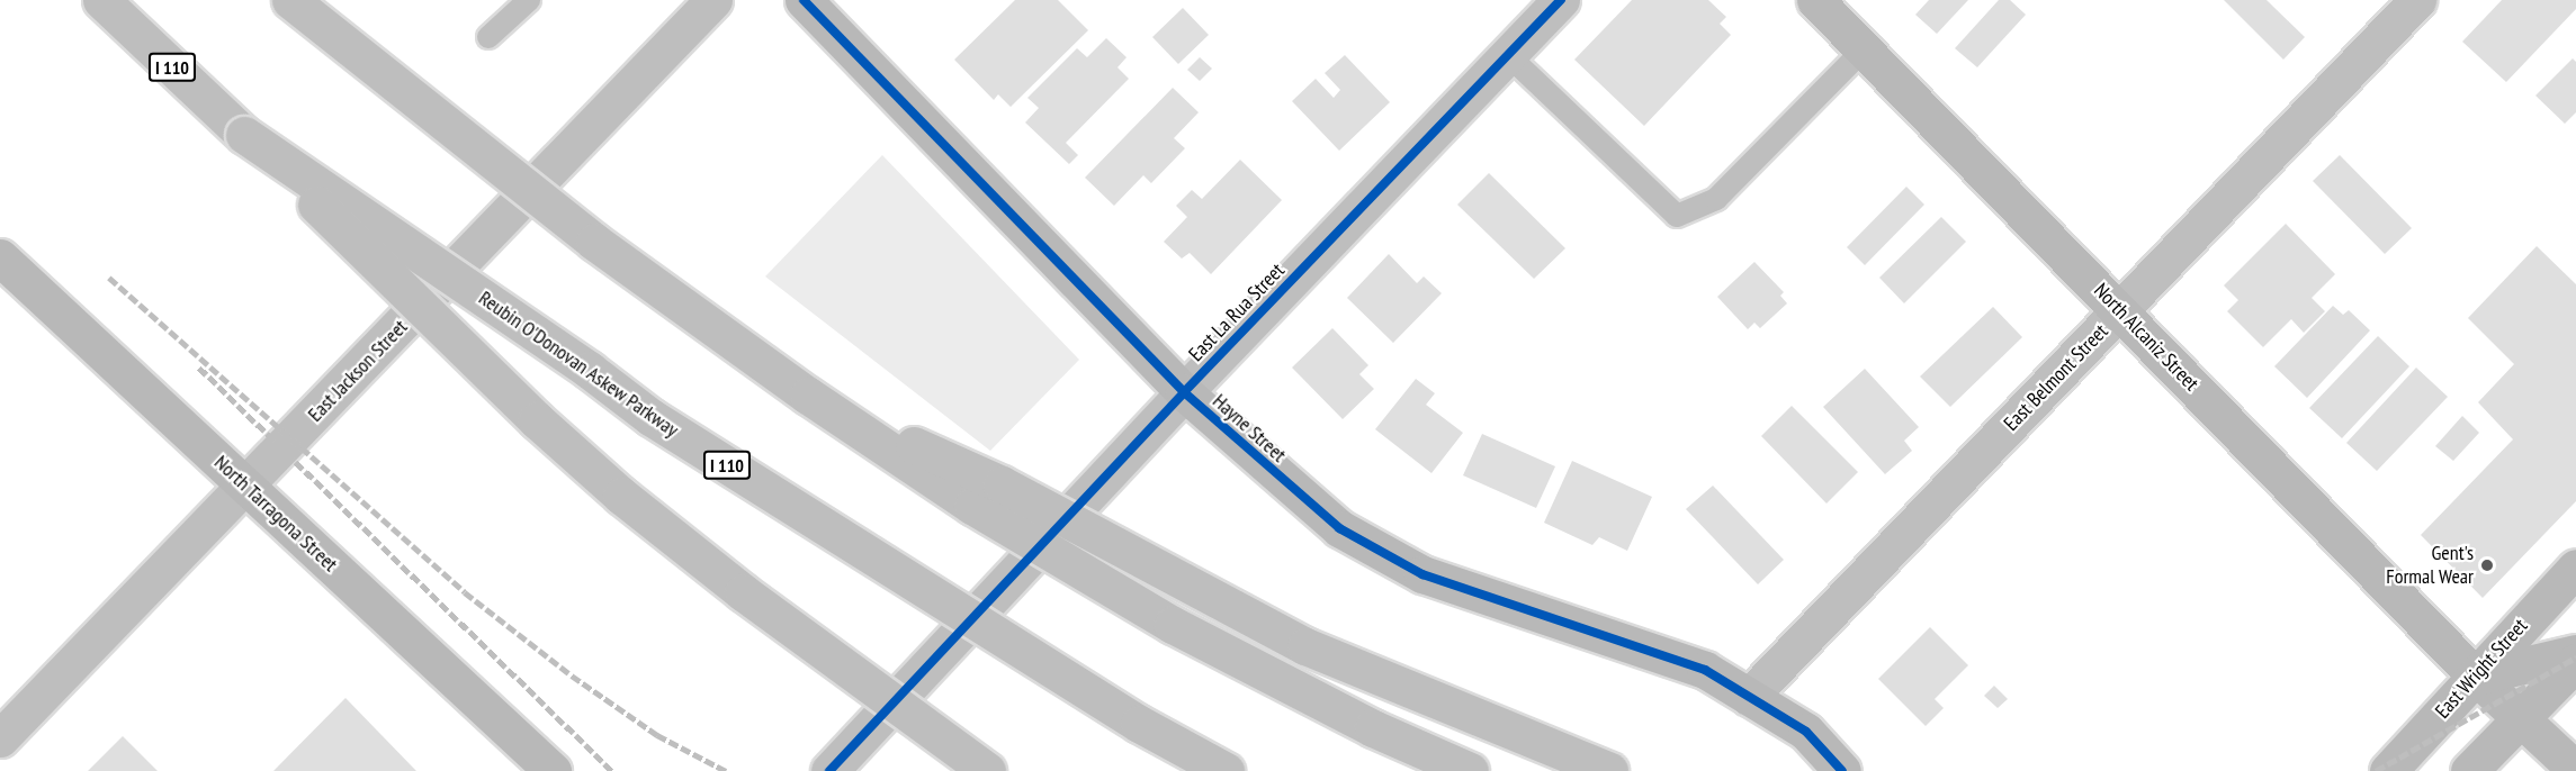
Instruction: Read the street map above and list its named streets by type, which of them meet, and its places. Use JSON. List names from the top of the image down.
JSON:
{
  "streets": {
    "main road": [
      "I 110",
      "East La Rua Street",
      "Reubin O'Donovan Askew Parkway",
      "East Jackson Street",
      "East Belmont Street"
    ],
    "street": [
      "North Alcaniz Street",
      "Hayne Street",
      "North Tarragona Street",
      "East Wright Street"
    ]
  },
  "crossings": [
    ["East La Rua Street", "Hayne Street"],
    ["North Alcaniz Street", "East Belmont Street"],
    ["North Alcaniz Street", "East Wright Street"],
    ["East Jackson Street", "North Tarragona Street"],
    ["East Belmont Street", "Hayne Street"]
  ],
  "places": ["Gent's Formal Wear"]
}
